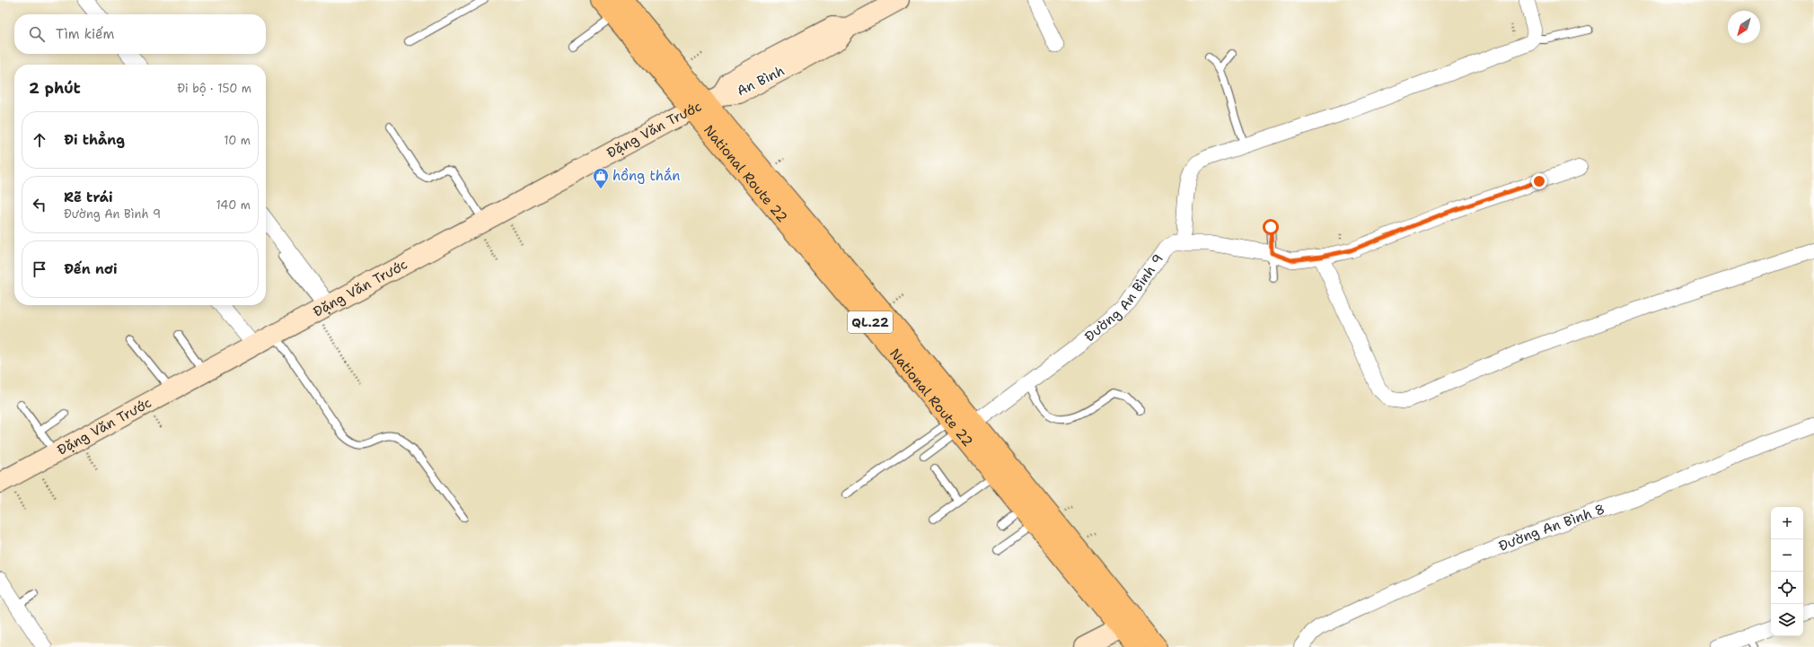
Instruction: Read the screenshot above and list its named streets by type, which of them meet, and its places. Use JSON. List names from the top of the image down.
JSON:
{
  "streets": {
    "highway": ["National Route 22", "QL.22"],
    "main road": ["An Bình", "Đặng Văn Trước"],
    "street": ["Đường An Bình 9", "Đường An Bình 8"]
  },
  "crossings": [
    ["An Bình", "Đặng Văn Trước"],
    ["An Bình", "National Route 22"],
    ["Đặng Văn Trước", "National Route 22"],
    ["National Route 22", "Đường An Bình 9"]
  ],
  "places": {
    "shop": ["hồng thắn"]
  },
  "north": "bottom left",
  "page": {
    "search": "Tìm kiếm",
    "heading": ["2 phút", "Đi bộ · 150 m"],
    "list": [
      ["Đi thẳng", "10 m"],
      ["Rẽ trái", "Đường An Bình 9", "140 m"],
      "Đến nơi"
    ],
    "map_buttons": ["+", "−"]
  }
}
